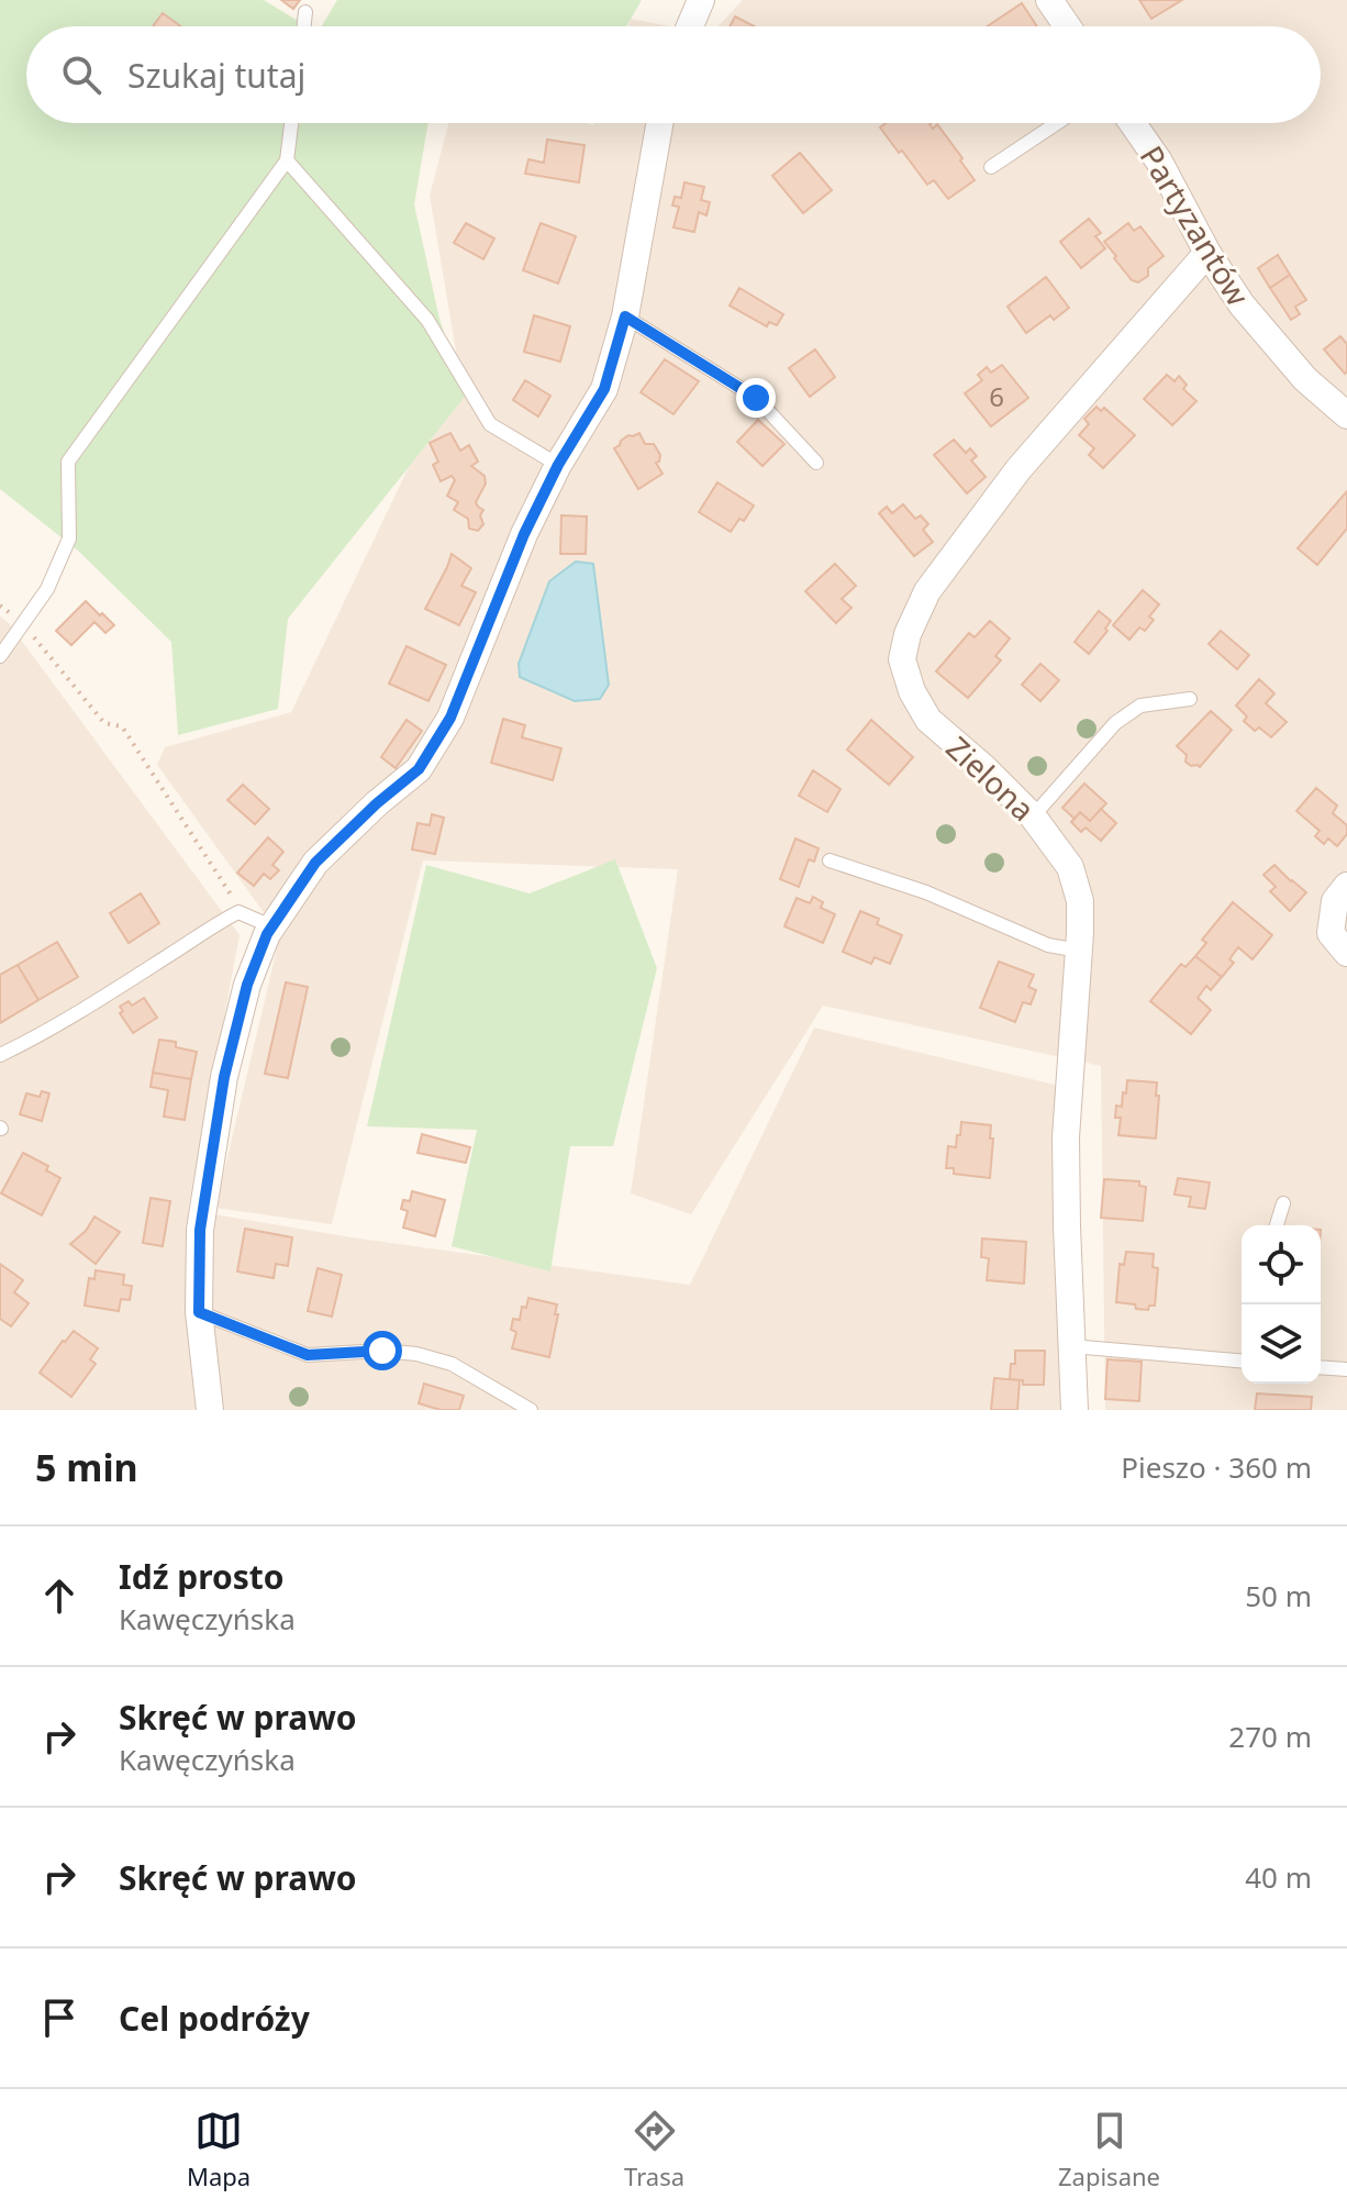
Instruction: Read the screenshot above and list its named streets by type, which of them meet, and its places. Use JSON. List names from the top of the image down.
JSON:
{
  "streets": {
    "street": ["Partyzantów", "Zielona"]
  },
  "crossings": [
    ["Partyzantów", "Zielona"]
  ],
  "house_numbers": ["6"],
  "page": {
    "search": "Szukaj tutaj",
    "heading": ["5 min", "Pieszo · 360 m"],
    "list": [
      ["Idź prosto", "Kawęczyńska", "50 m"],
      ["Skręć w prawo", "Kawęczyńska", "270 m"],
      ["Skręć w prawo", "40 m"],
      "Cel podróży"
    ],
    "nav": ["Mapa", "Trasa", "Zapisane"]
  }
}
